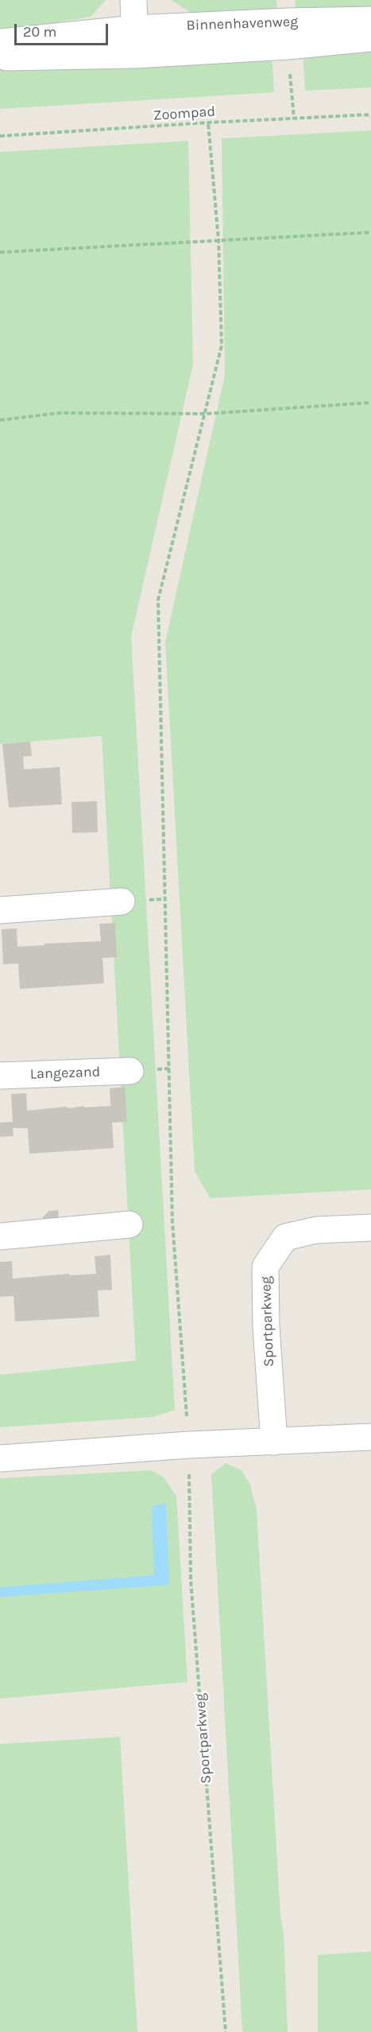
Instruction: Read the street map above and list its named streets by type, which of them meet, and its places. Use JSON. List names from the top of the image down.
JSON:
{
  "streets": {
    "street": ["Binnenhavenweg", "Langezand", "Sportparkweg"],
    "path": ["Zoompad"]
  },
  "crossings": [
    ["Zoompad", "Sportparkweg"]
  ],
  "scale_bar": "20 m"
}
